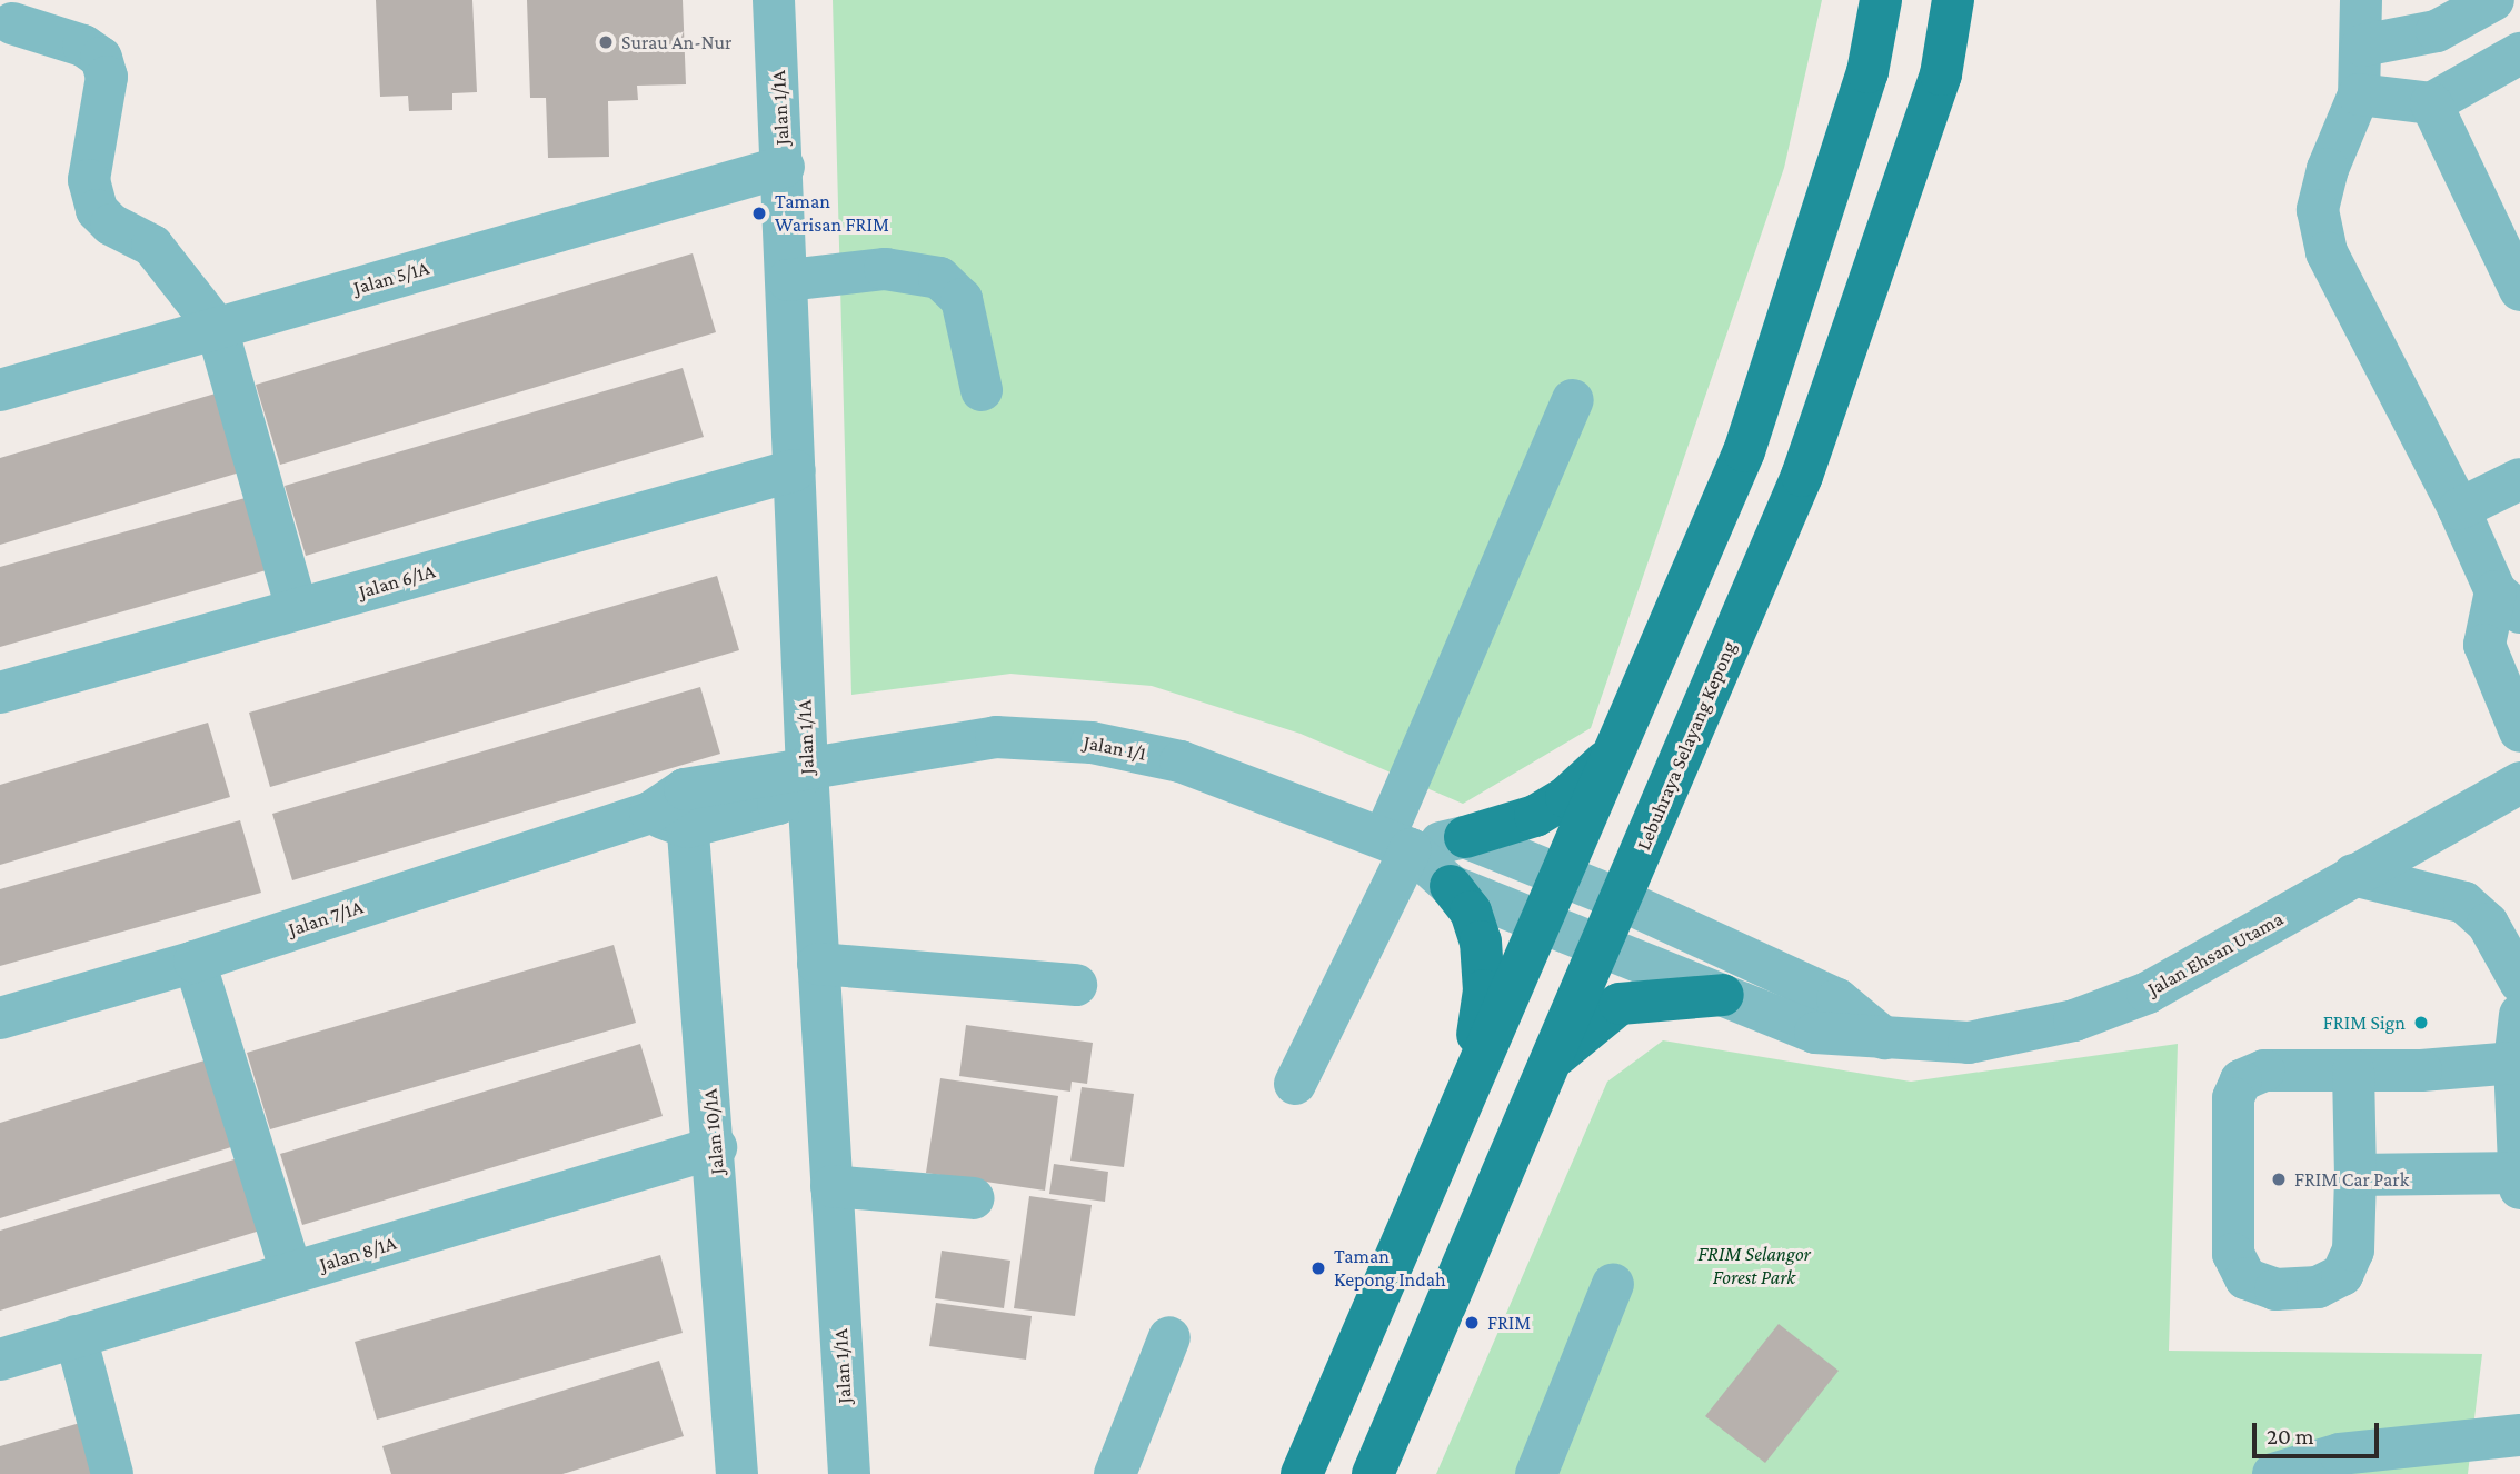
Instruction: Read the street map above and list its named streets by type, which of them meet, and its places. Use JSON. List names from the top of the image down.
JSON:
{
  "streets": {
    "main road": ["Lebuhraya Selayang Kepong"],
    "street": [
      "Jalan 1/1A",
      "Jalan 5/1A",
      "Jalan 6/1A",
      "Jalan 1/1",
      "Jalan 7/1A",
      "Jalan Ehsan Utama",
      "Jalan 10/1A",
      "Jalan 8/1A"
    ]
  },
  "crossings": [
    ["Jalan 1/1A", "Jalan 5/1A"],
    ["Jalan 1/1A", "Jalan 6/1A"],
    ["Jalan 1/1A", "Jalan 1/1"],
    ["Jalan 1/1A", "Jalan 7/1A"],
    ["Lebuhraya Selayang Kepong", "Jalan 1/1"],
    ["Lebuhraya Selayang Kepong", "Jalan Ehsan Utama"],
    ["Jalan 1/1", "Jalan 7/1A"],
    ["Jalan 1/1", "Jalan Ehsan Utama"],
    ["Jalan 7/1A", "Jalan 10/1A"],
    ["Jalan 10/1A", "Jalan 8/1A"]
  ],
  "parks": ["FRIM Selangor Forest Park"],
  "places": [
    "Surau An-Nur",
    "Taman Warisan FRIM",
    "FRIM Sign",
    "FRIM Car Park",
    "Taman Kepong Indah",
    "FRIM"
  ],
  "scale_bar": "20 m"
}
